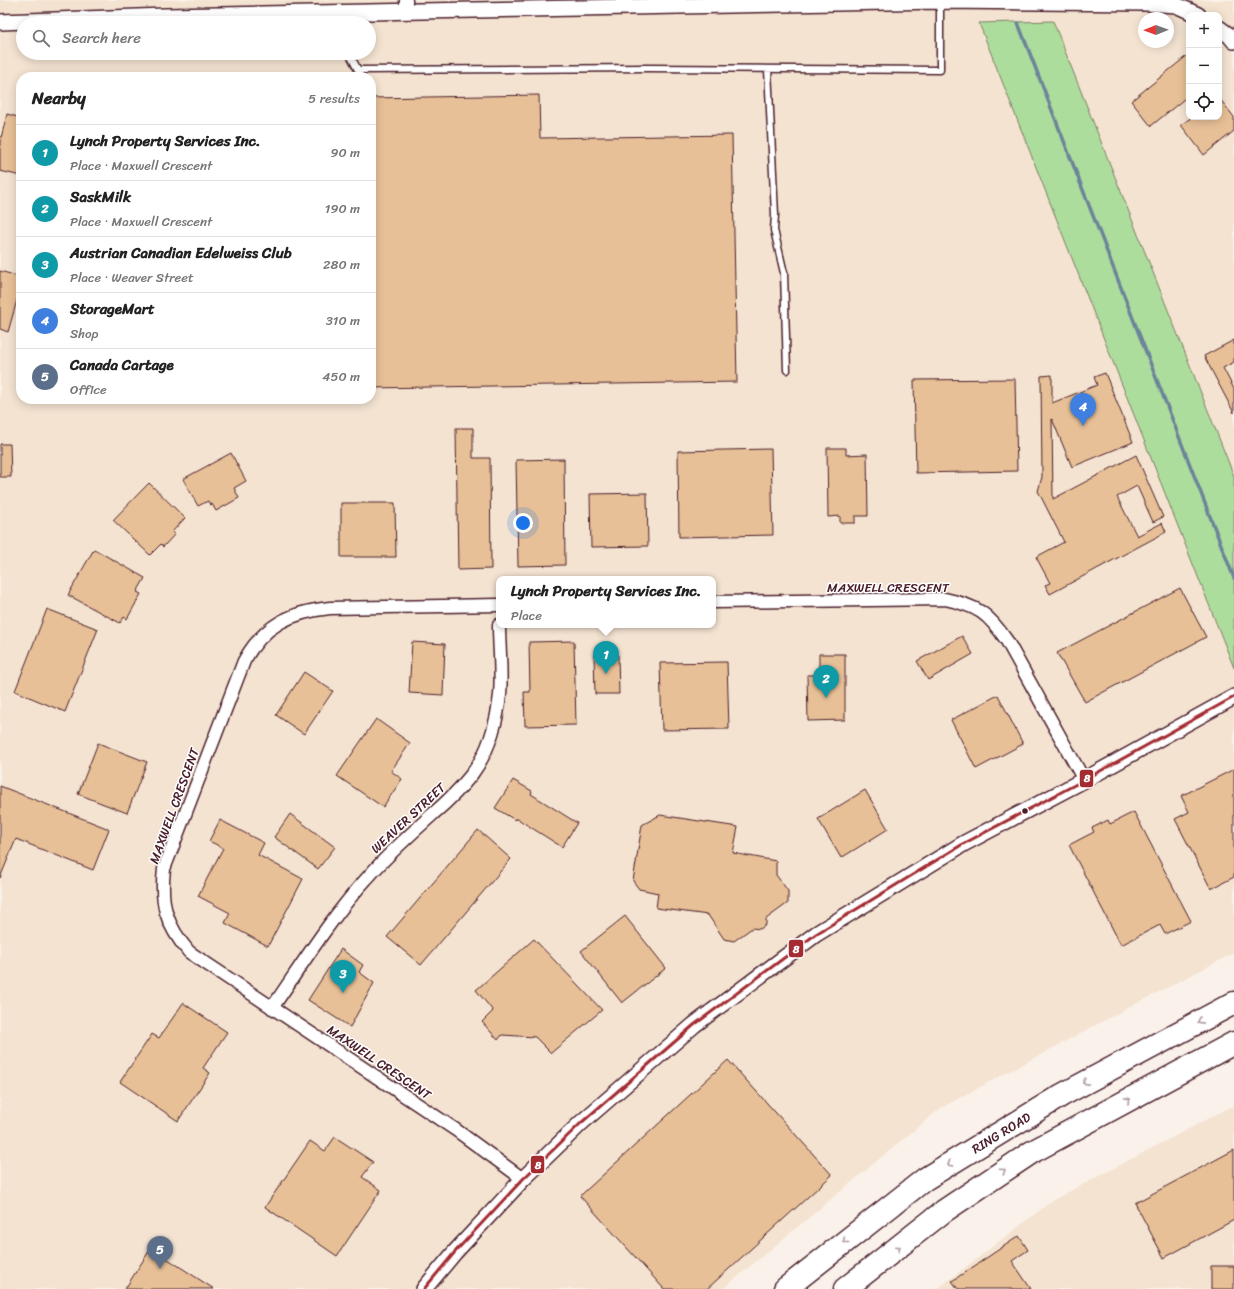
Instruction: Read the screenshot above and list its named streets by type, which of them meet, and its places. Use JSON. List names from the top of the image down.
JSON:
{
  "streets": {
    "highway": ["RING ROAD"],
    "street": ["MAXWELL CRESCENT", "WEAVER STREET"]
  },
  "crossings": [
    ["MAXWELL CRESCENT", "WEAVER STREET"]
  ],
  "lines": ["transit line 8"],
  "north": "left",
  "page": {
    "map_buttons": ["+", "−"],
    "search": "Search here",
    "heading": ["Nearby", "5 results"],
    "list": [
      {
        "mark": "1",
        "name": "Lynch Property Services Inc.",
        "note": "Place · Maxwell Crescent",
        "value": "90 m"
      },
      {
        "mark": "2",
        "name": "SaskMilk",
        "note": "Place · Maxwell Crescent",
        "value": "190 m"
      },
      {
        "mark": "3",
        "name": "Austrian Canadian Edelweiss Club",
        "note": "Place · Weaver Street",
        "value": "280 m"
      },
      {
        "mark": "4",
        "name": "StorageMart",
        "note": "Shop",
        "value": "310 m"
      },
      {
        "mark": "5",
        "name": "Canada Cartage",
        "note": "Office",
        "value": "450 m"
      }
    ],
    "pins": [
      "4",
      "1",
      "2",
      "3",
      "5"
    ],
    "popup": ["Lynch Property Services Inc.", "Place"]
  }
}
